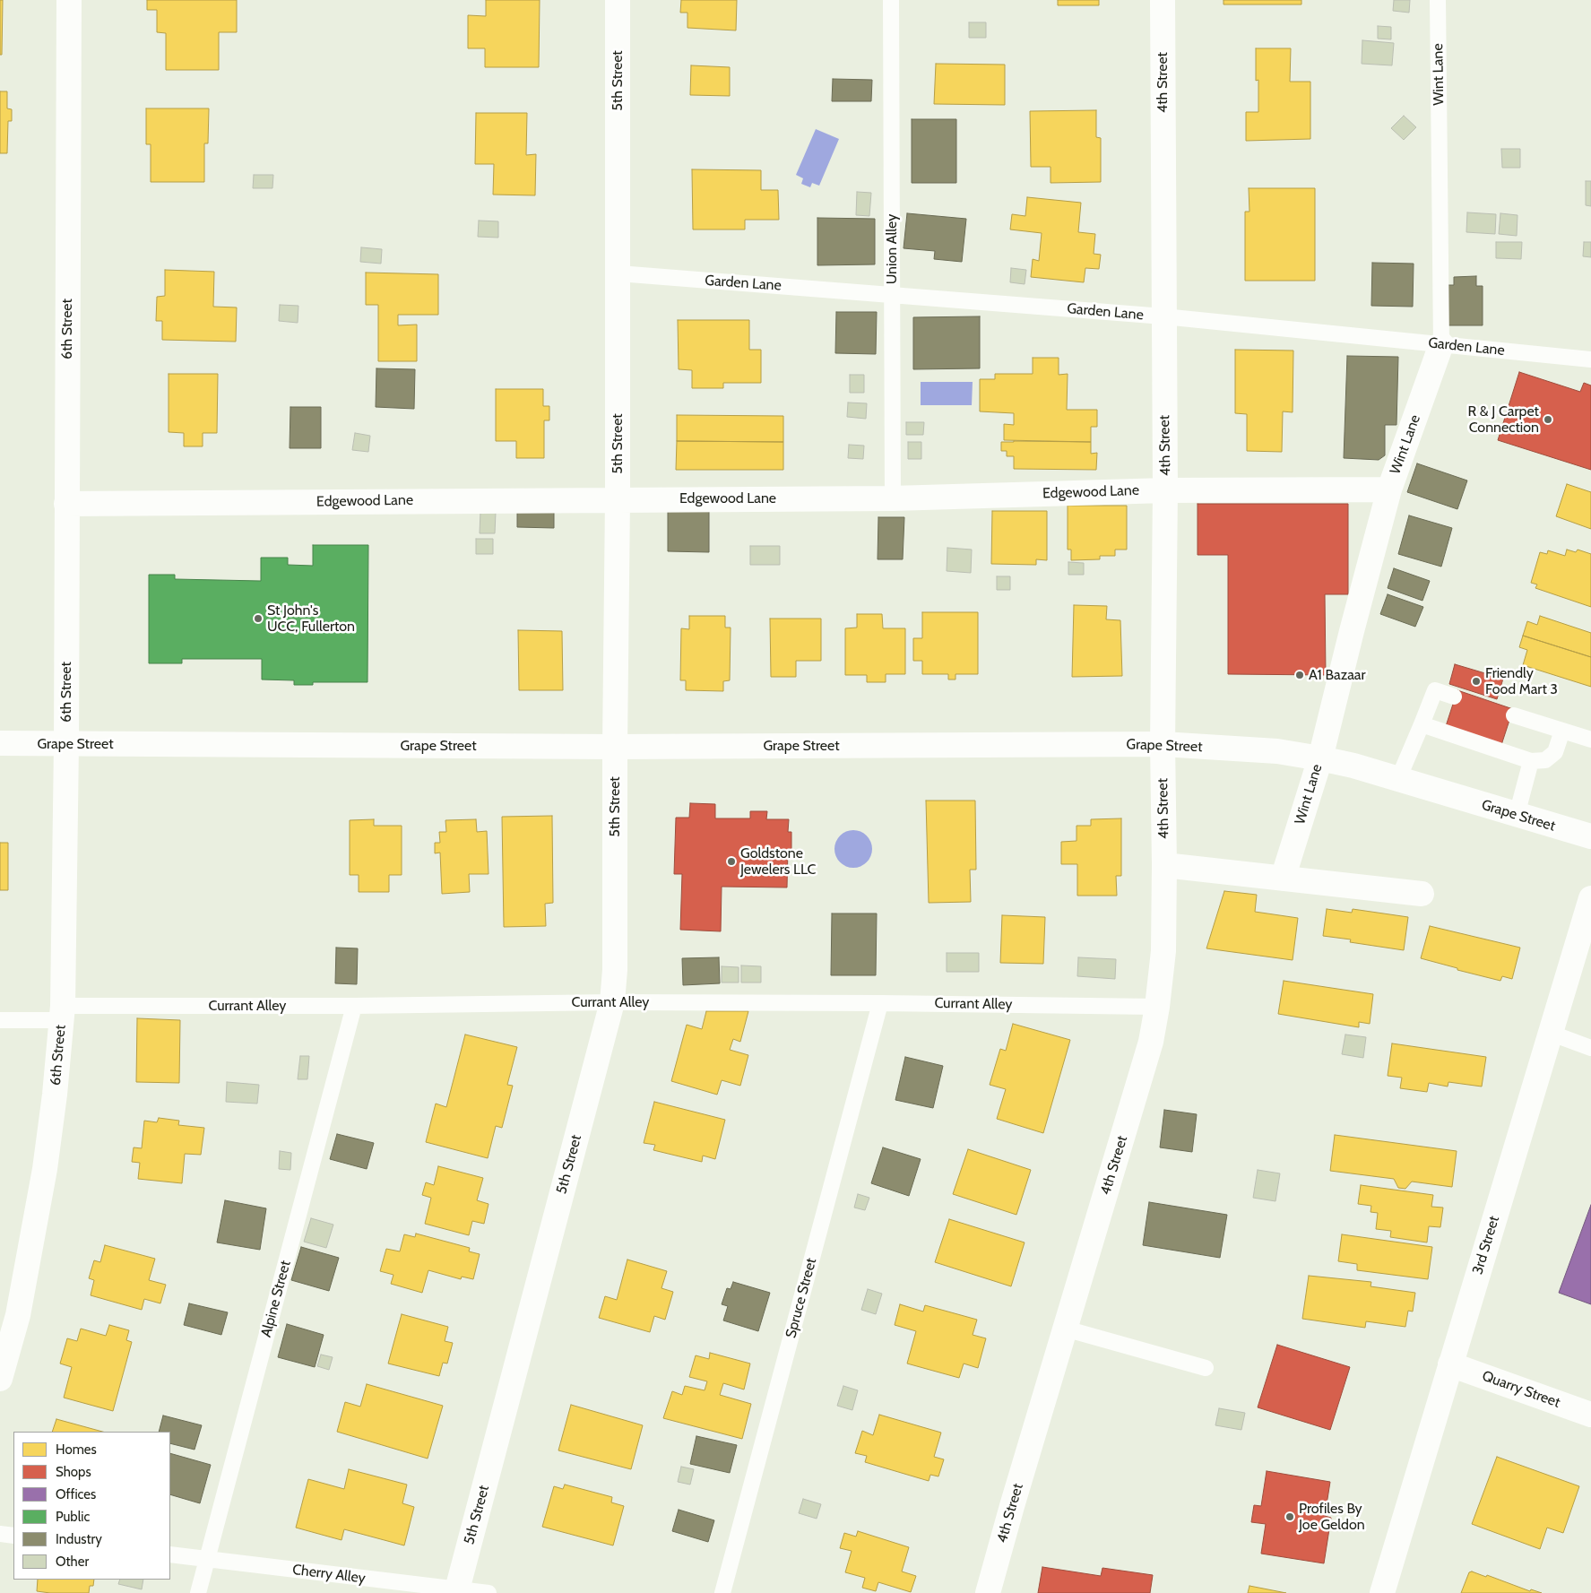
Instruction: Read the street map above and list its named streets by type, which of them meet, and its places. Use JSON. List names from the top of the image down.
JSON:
{
  "streets": {
    "street": [
      "Wint Lane",
      "5th Street",
      "4th Street",
      "6th Street",
      "Edgewood Lane",
      "Grape Street",
      "3rd Street",
      "Quarry Street"
    ],
    "lane": [
      "Union Alley",
      "Garden Lane",
      "Currant Alley",
      "Spruce Street",
      "Alpine Street",
      "Cherry Alley"
    ]
  },
  "crossings": [
    ["Wint Lane", "Garden Lane"],
    ["Wint Lane", "Edgewood Lane"],
    ["Wint Lane", "Grape Street"],
    ["5th Street", "Garden Lane"],
    ["5th Street", "Edgewood Lane"],
    ["5th Street", "Grape Street"],
    ["5th Street", "Currant Alley"],
    ["5th Street", "Cherry Alley"],
    ["4th Street", "Garden Lane"],
    ["4th Street", "Edgewood Lane"],
    ["4th Street", "Grape Street"],
    ["4th Street", "Currant Alley"],
    ["Union Alley", "Garden Lane"],
    ["Union Alley", "Edgewood Lane"],
    ["6th Street", "Edgewood Lane"],
    ["6th Street", "Grape Street"],
    ["6th Street", "Currant Alley"],
    ["Currant Alley", "Spruce Street"],
    ["Currant Alley", "Alpine Street"],
    ["3rd Street", "Quarry Street"],
    ["Alpine Street", "Cherry Alley"]
  ],
  "places": [
    "R & J Carpet Connection",
    "St John's UCC, Fullerton",
    "A1 Bazaar",
    "Friendly Food Mart 3",
    "Goldstone Jewelers LLC",
    "Profiles By Joe Geldon"
  ],
  "legend": [
    "Homes",
    "Shops",
    "Offices",
    "Public",
    "Industry",
    "Other"
  ]
}
